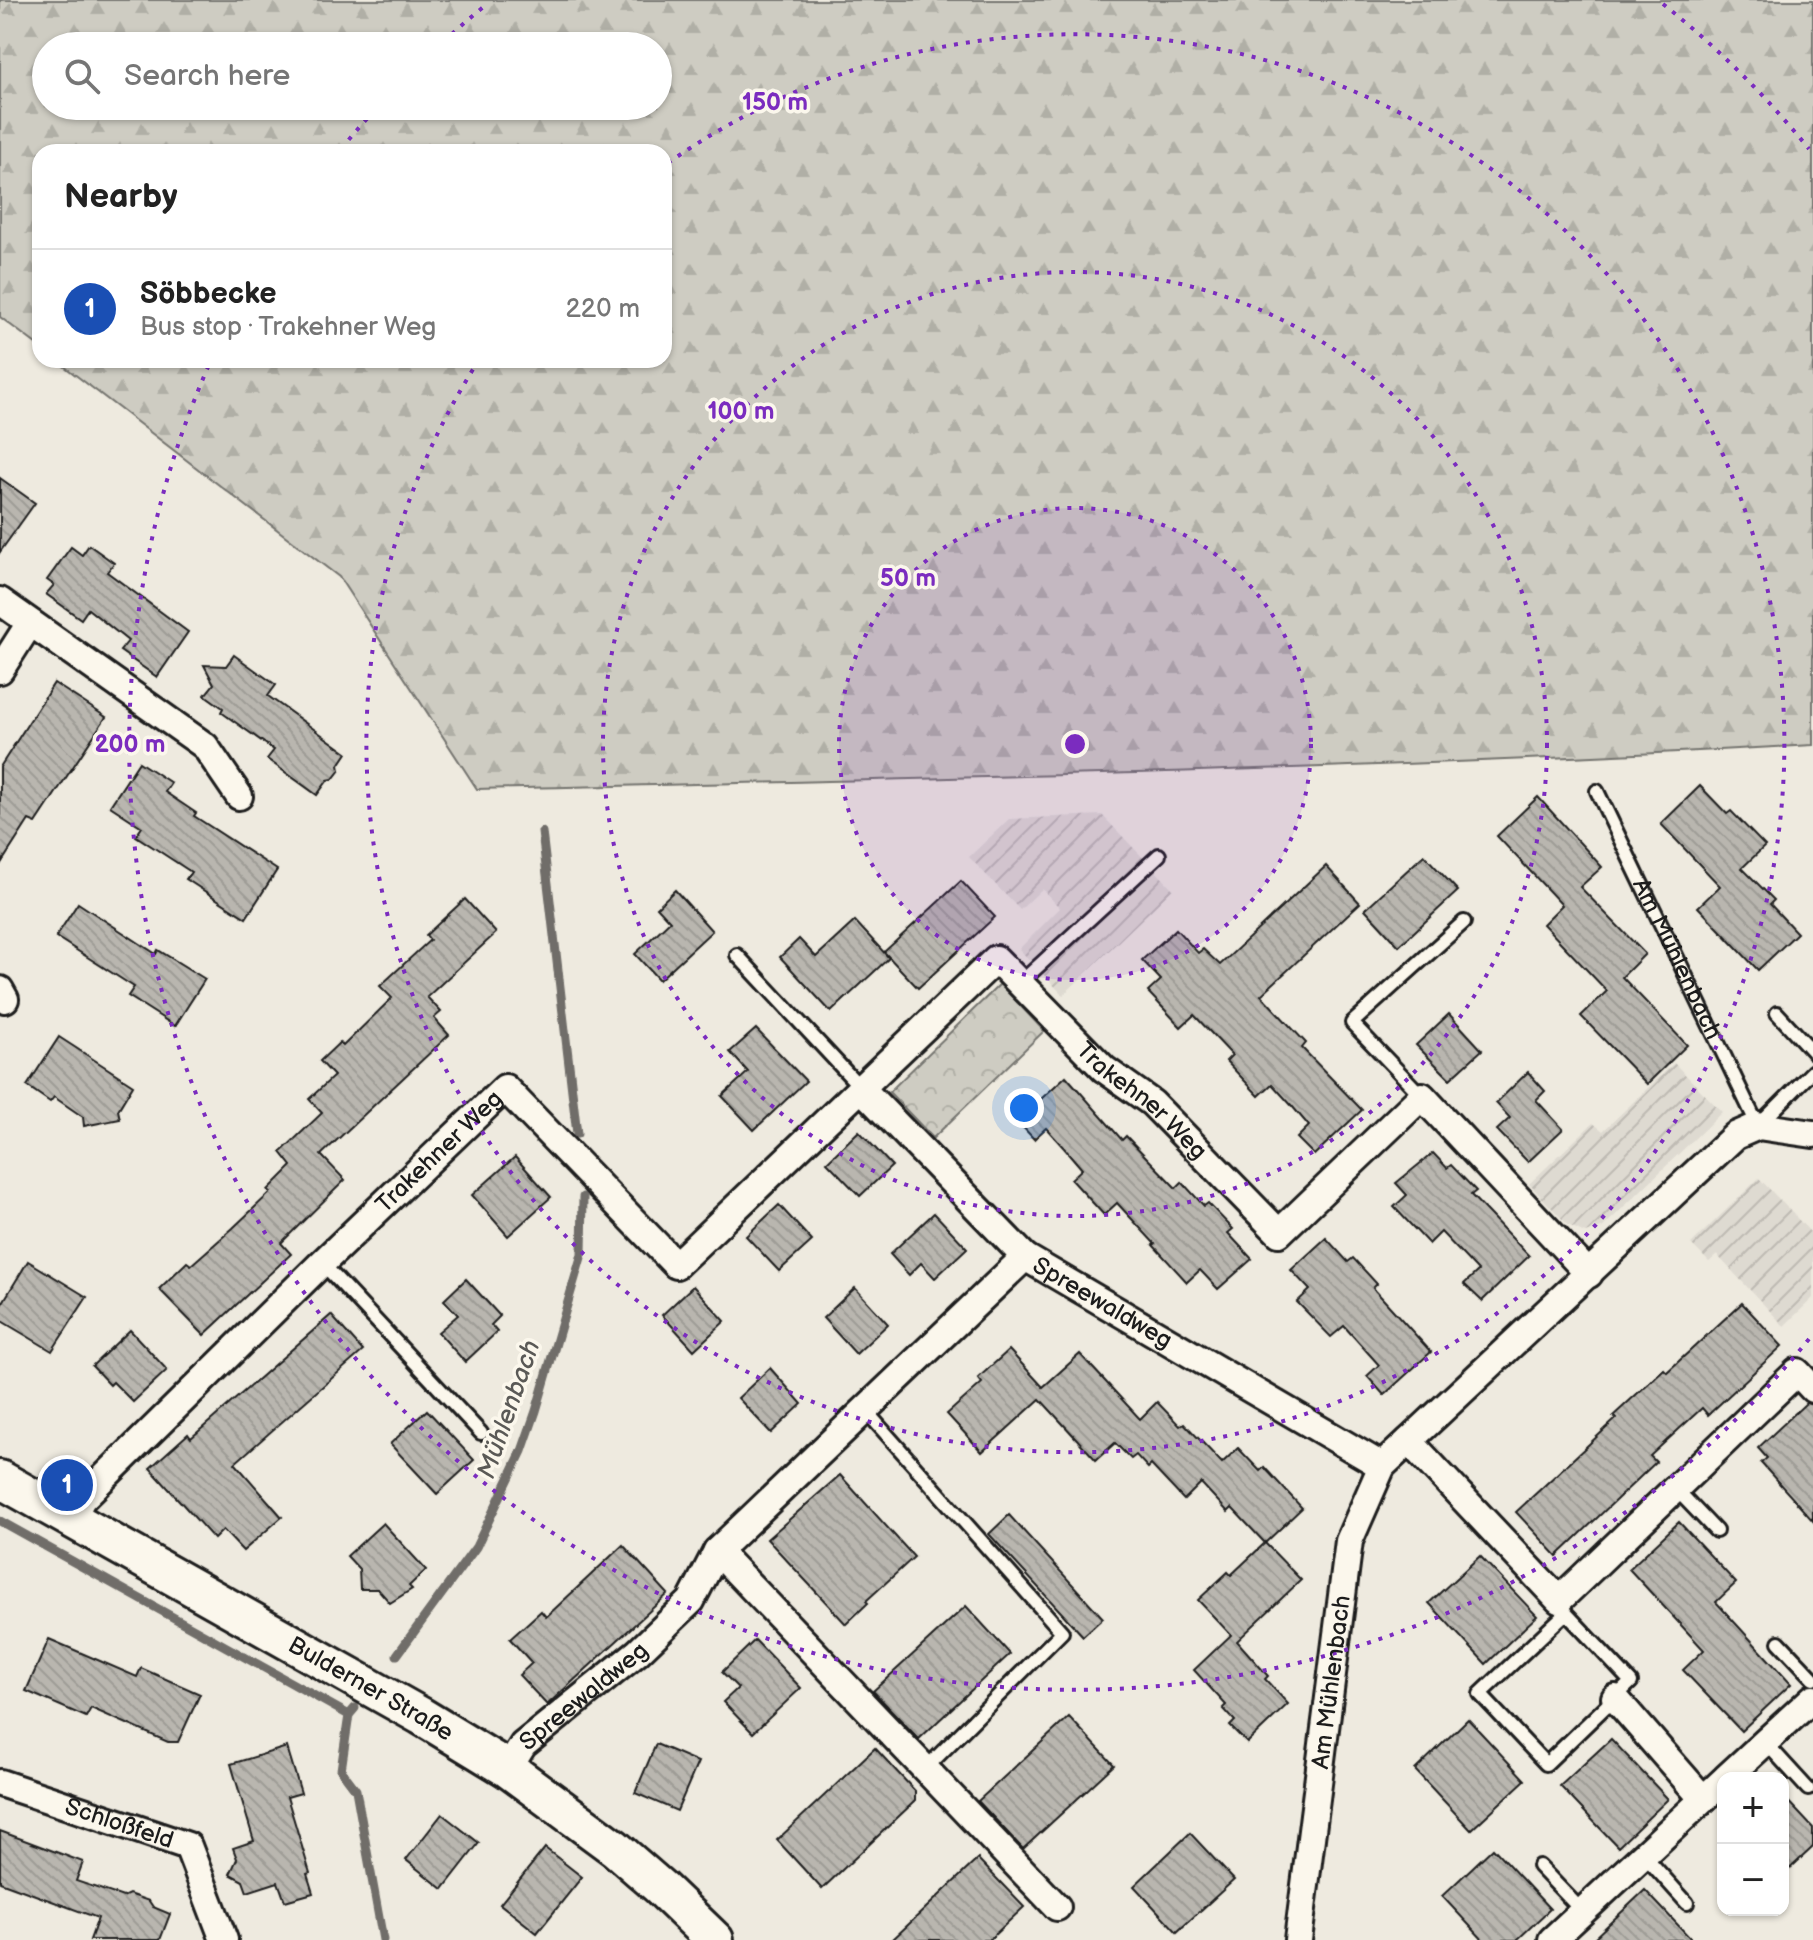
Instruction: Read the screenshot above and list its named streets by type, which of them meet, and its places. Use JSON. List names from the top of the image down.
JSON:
{
  "streets": {
    "street": [
      "Am Mühlenbach",
      "Trakehner Weg",
      "Spreewaldweg",
      "Bulderner Straße",
      "Schloßfeld"
    ]
  },
  "crossings": [
    ["Am Mühlenbach", "Spreewaldweg"],
    ["Trakehner Weg", "Bulderner Straße"],
    ["Spreewaldweg", "Bulderner Straße"]
  ],
  "water": ["Mühlenbach"],
  "page": {
    "search": "Search here",
    "heading": "Nearby",
    "list": [
      {
        "mark": "1",
        "name": "Söbbecke",
        "note": "Bus stop · Trakehner Weg",
        "value": "220 m"
      }
    ],
    "pins": "1",
    "map_buttons": ["+", "−"]
  },
  "rings": [
    "150 m",
    "100 m",
    "50 m",
    "200 m"
  ]
}
